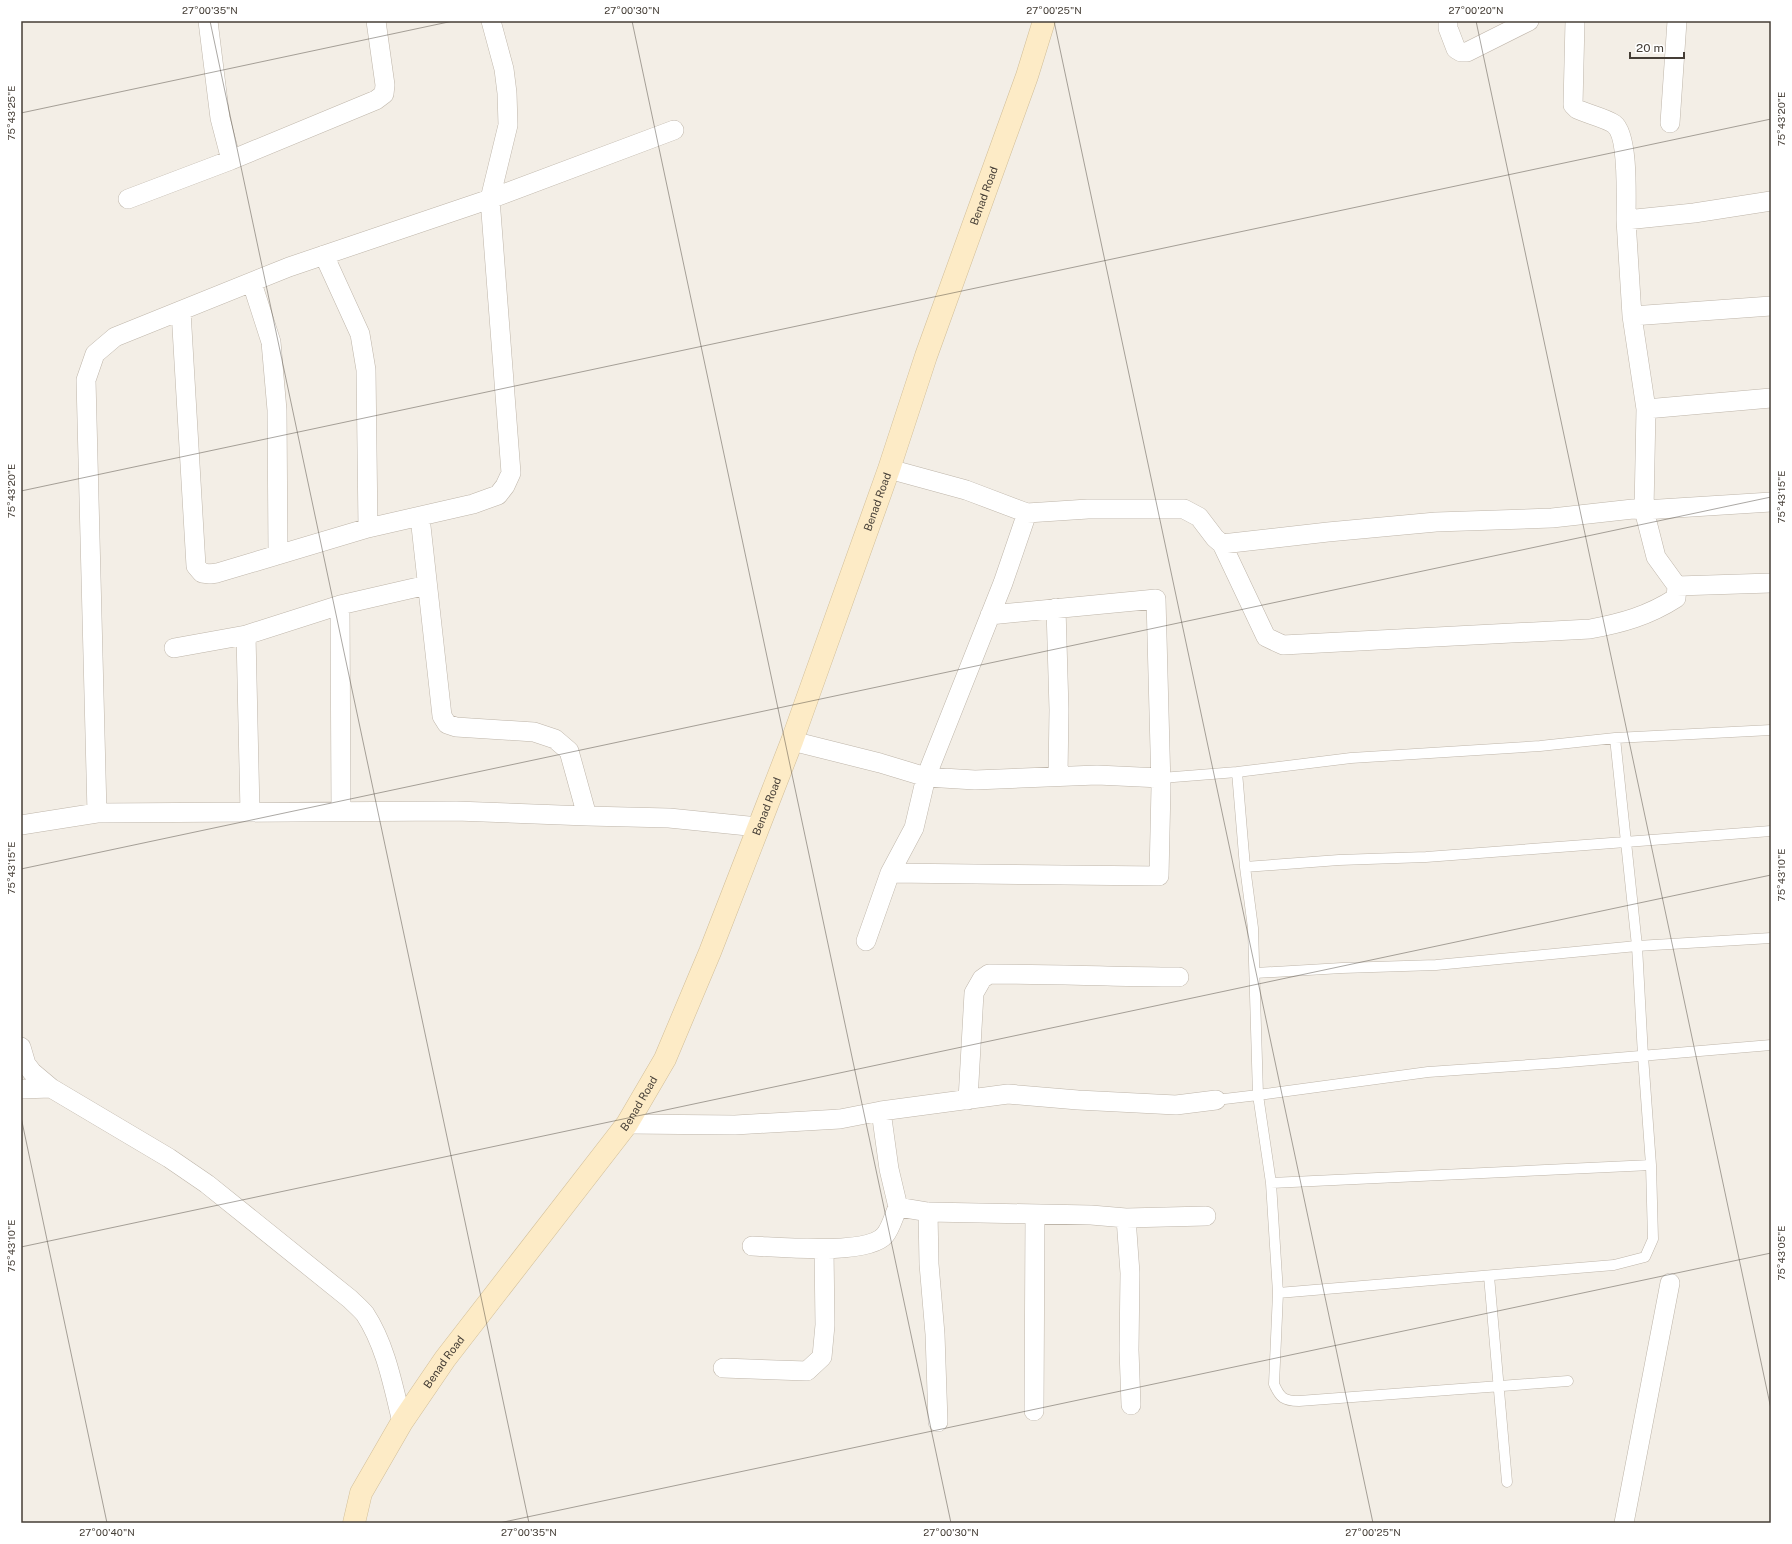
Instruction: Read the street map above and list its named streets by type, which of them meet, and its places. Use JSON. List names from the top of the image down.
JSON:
{
  "streets": {
    "main road": ["Benad Road"]
  },
  "scale_bar": "20 m",
  "coordinates": [
    "27°00'35\"N",
    "27°00'30\"N",
    "27°00'25\"N",
    "27°00'20\"N",
    "75°43'25\"E",
    "75°43'20\"E",
    "75°43'15\"E",
    "75°43'10\"E",
    "75°43'05\"E",
    "27°00'40\"N"
  ]
}
